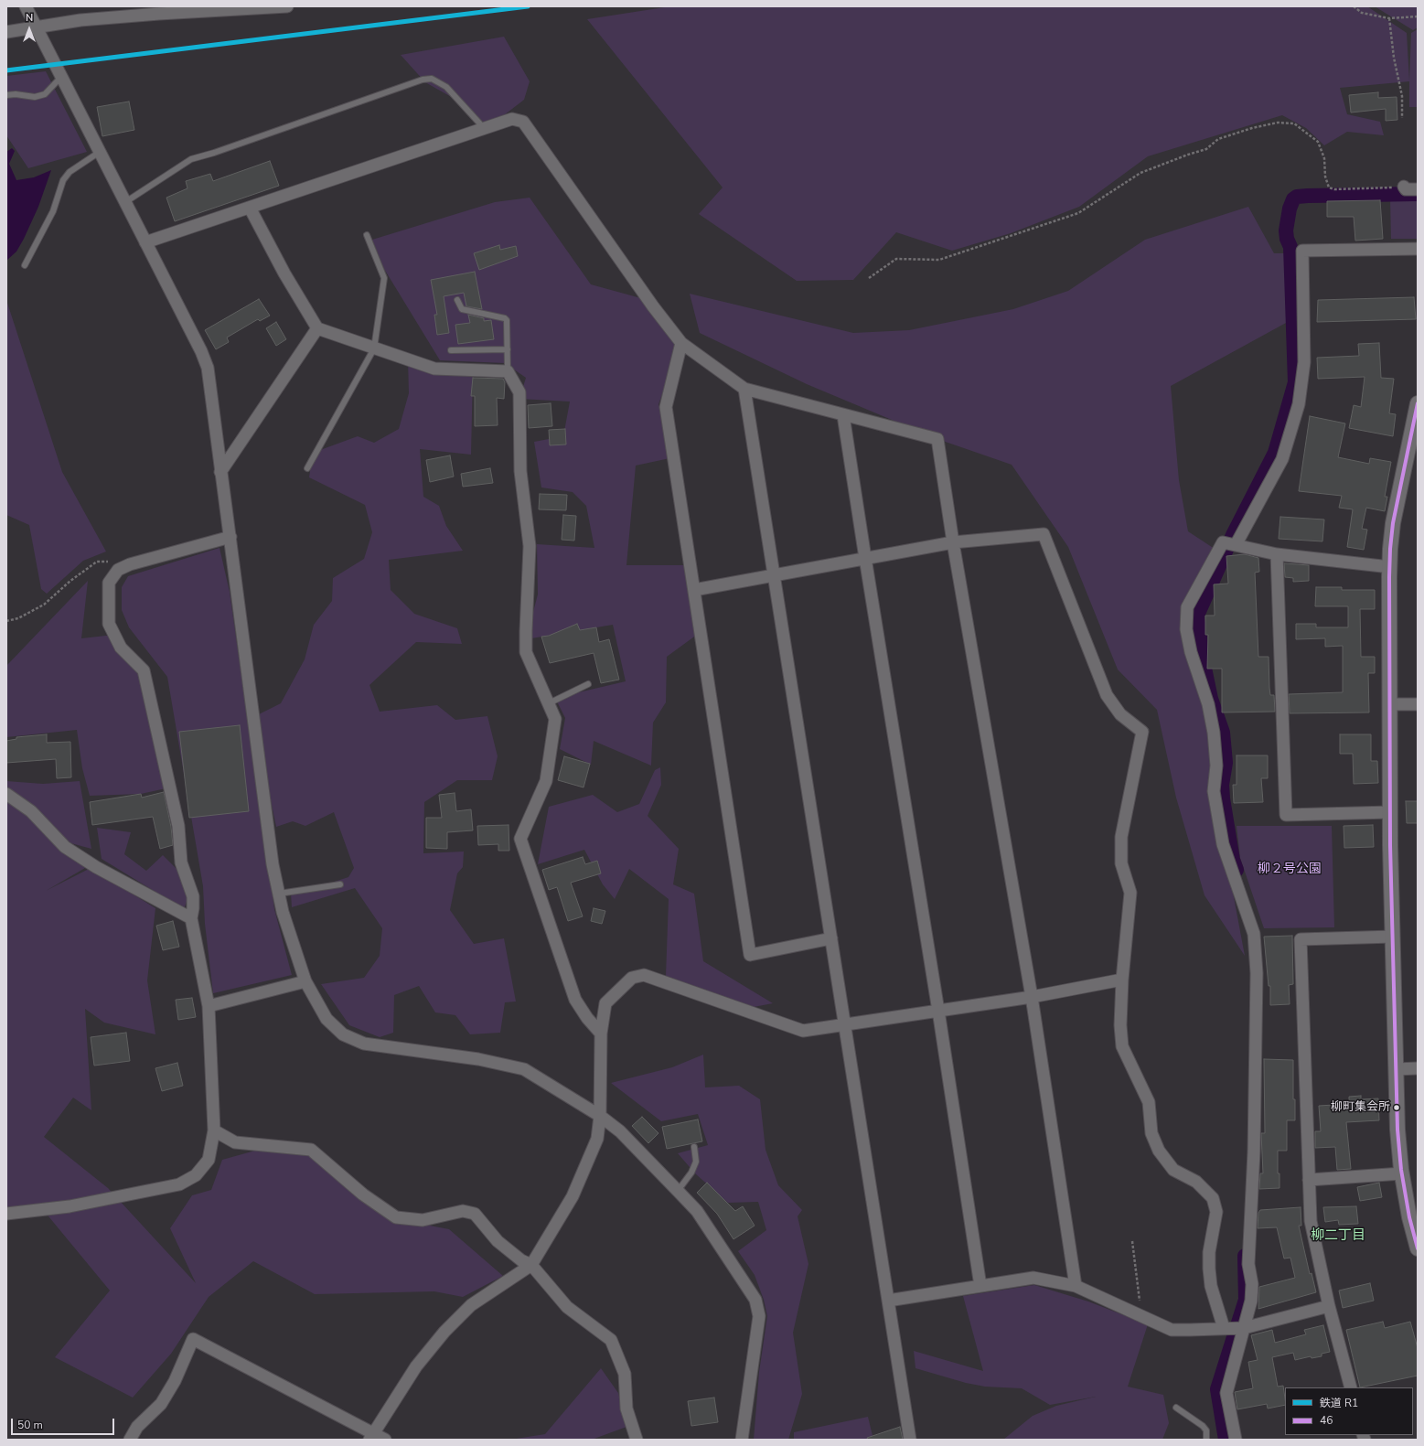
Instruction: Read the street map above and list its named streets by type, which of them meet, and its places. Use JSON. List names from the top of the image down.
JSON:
{
  "districts": ["柳二丁目"],
  "parks": ["柳２号公園"],
  "places": ["柳町集会所"],
  "lines": ["rail line R1", "transit line 46"],
  "legend": ["鉄道 R1", "46"],
  "scale_bar": "50 m",
  "north": "top"
}
